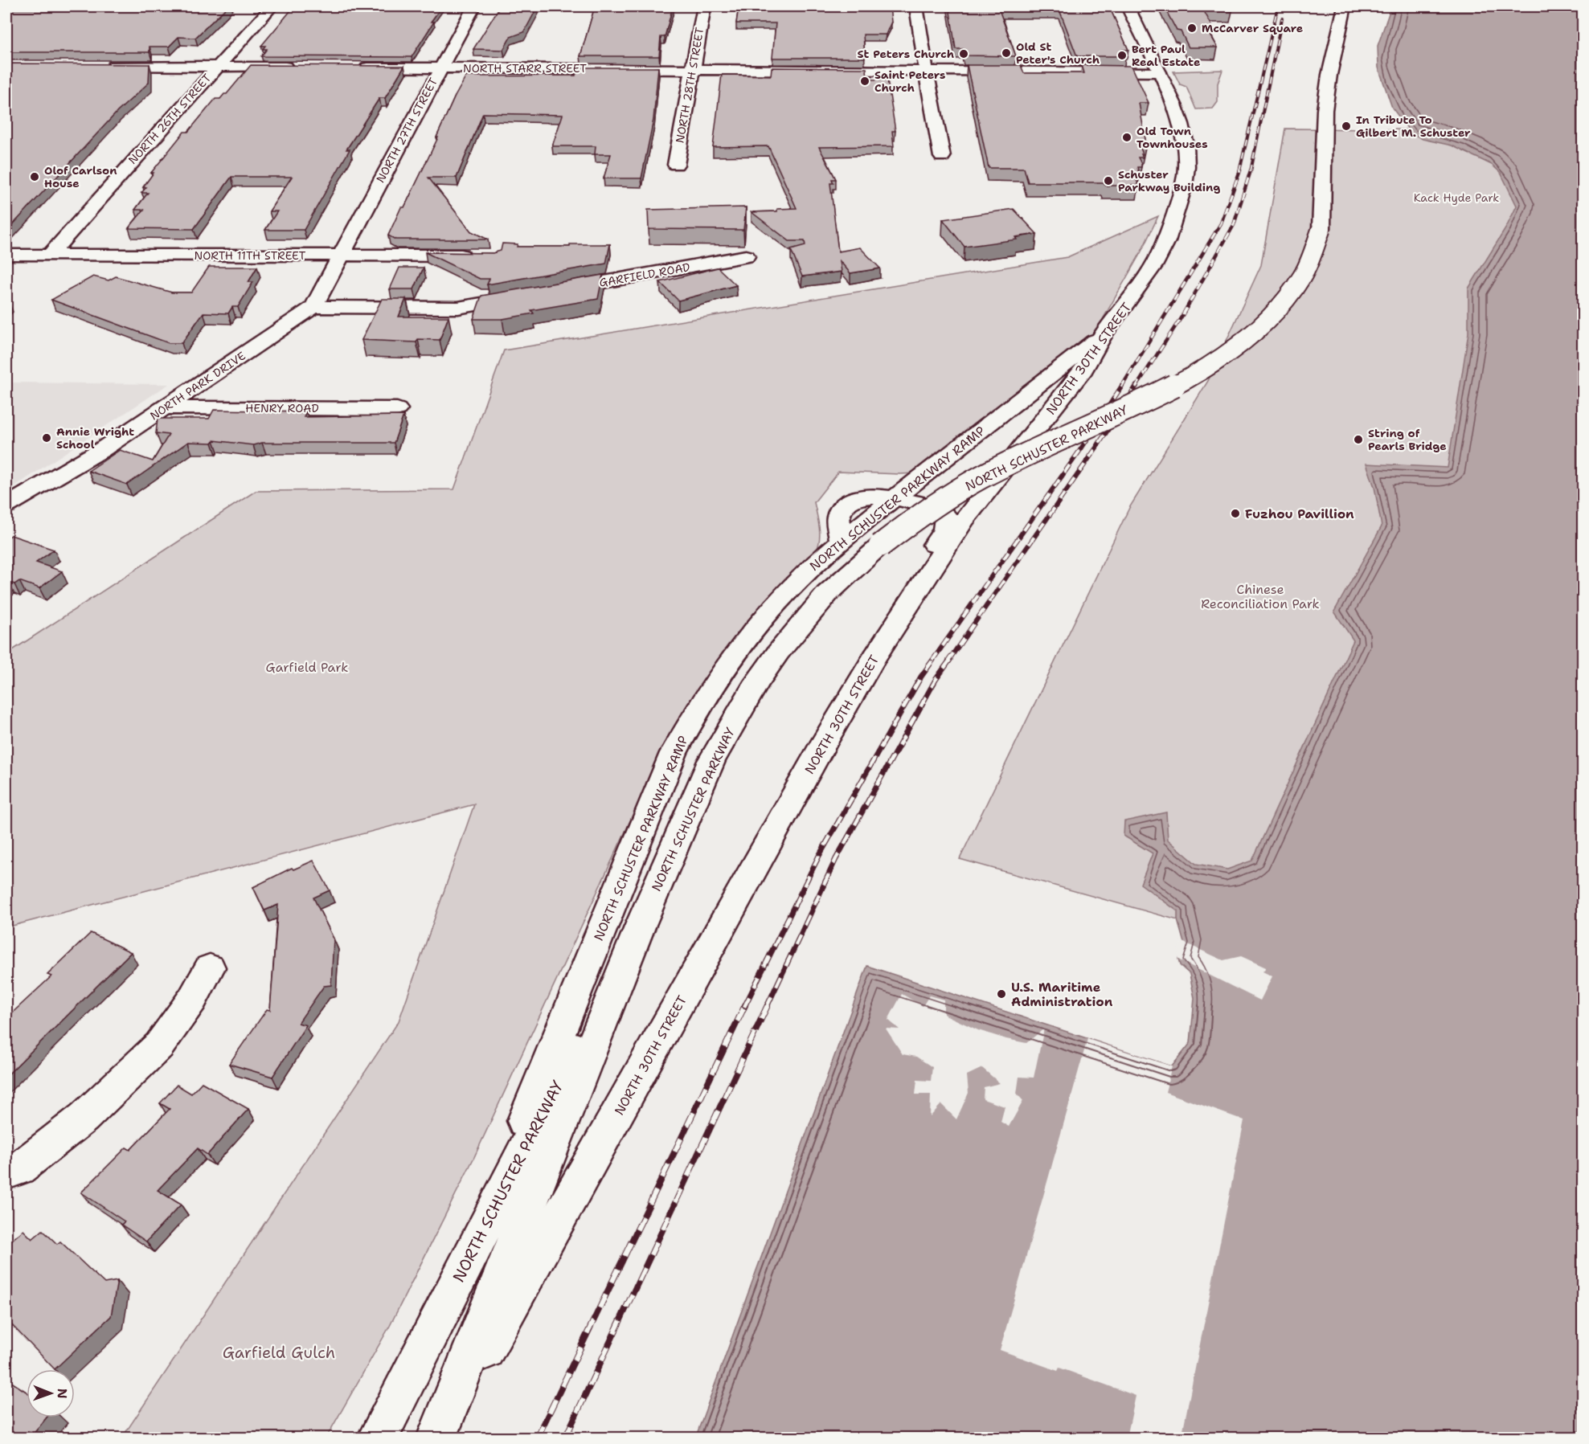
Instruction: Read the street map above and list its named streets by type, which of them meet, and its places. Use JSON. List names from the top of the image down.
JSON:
{
  "streets": {
    "main road": [
      "NORTH STARR STREET",
      "NORTH 28TH STREET",
      "NORTH 26TH STREET",
      "NORTH 27TH STREET",
      "NORTH 11TH STREET",
      "GARFIELD ROAD",
      "NORTH 30TH STREET",
      "NORTH PARK DRIVE",
      "HENRY ROAD",
      "NORTH SCHUSTER PARKWAY",
      "NORTH SCHUSTER PARKWAY RAMP"
    ]
  },
  "crossings": [
    ["NORTH STARR STREET", "NORTH 28TH STREET"],
    ["NORTH STARR STREET", "NORTH 27TH STREET"],
    ["NORTH STARR STREET", "NORTH 30TH STREET"],
    ["NORTH 26TH STREET", "NORTH 11TH STREET"],
    ["NORTH 27TH STREET", "NORTH 11TH STREET"],
    ["NORTH 27TH STREET", "NORTH PARK DRIVE"],
    ["NORTH 11TH STREET", "NORTH PARK DRIVE"],
    ["NORTH 30TH STREET", "NORTH SCHUSTER PARKWAY"],
    ["NORTH 30TH STREET", "NORTH SCHUSTER PARKWAY RAMP"],
    ["NORTH PARK DRIVE", "HENRY ROAD"],
    ["NORTH SCHUSTER PARKWAY", "NORTH SCHUSTER PARKWAY RAMP"]
  ],
  "parks": [
    "Kack Hyde Park",
    "Chinese Reconciliation Park",
    "Garfield Park",
    "Garfield Gulch"
  ],
  "places": [
    "McCarver Square",
    "Old St Peter's Church",
    "St Peters Church",
    "Bert Paul Real Estate",
    "Saint Peters Church",
    "In Tribute To Gilbert M. Schuster",
    "Old Town Townhouses",
    "Olof Carlson House",
    "Schuster Parkway Building",
    "Annie Wright School",
    "String of Pearls Bridge",
    "Fuzhou Pavillion",
    "U.S. Maritime Administration"
  ],
  "north": "right"
}
